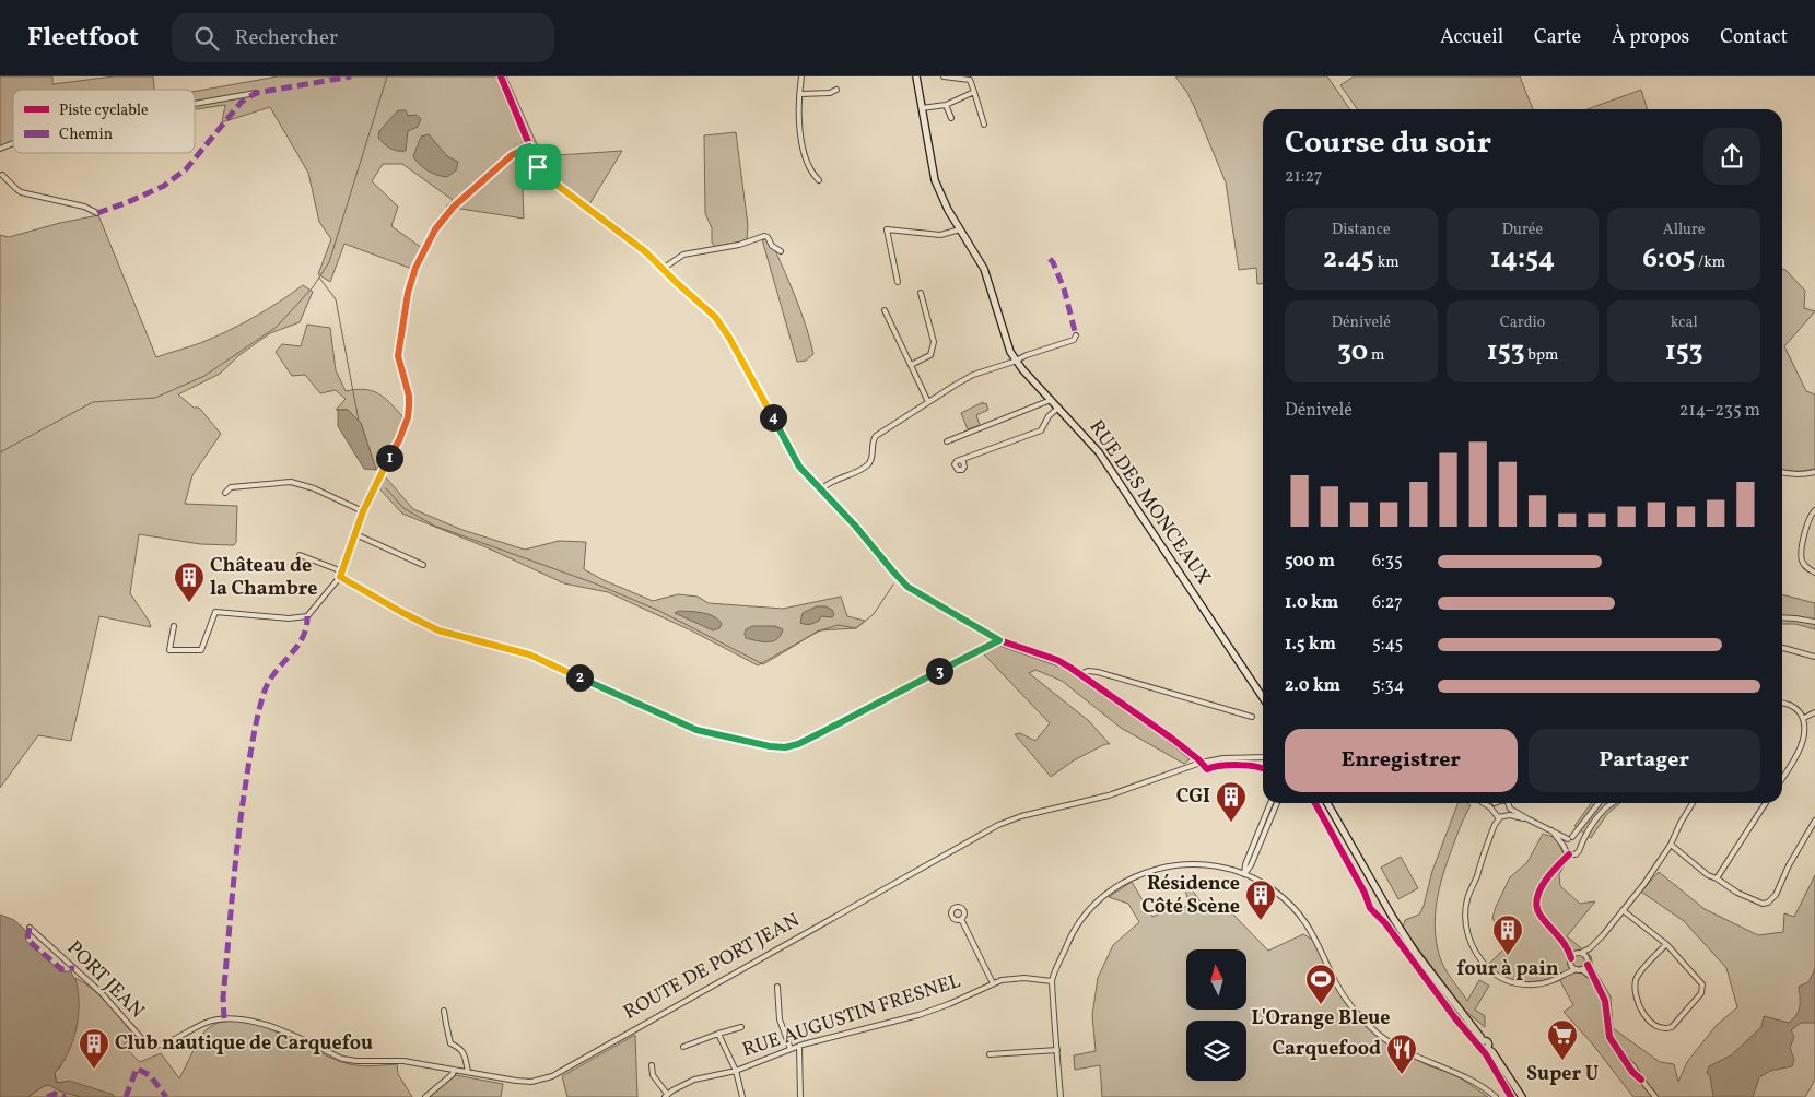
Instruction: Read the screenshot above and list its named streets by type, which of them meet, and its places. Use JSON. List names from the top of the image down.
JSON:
{
  "streets": {
    "main road": ["RUE DES MONCEAUX"],
    "street": ["ROUTE DE PORT JEAN", "PORT JEAN", "RUE AUGUSTIN FRESNEL"]
  },
  "crossings": [
    ["ROUTE DE PORT JEAN", "PORT JEAN"]
  ],
  "places": {
    "building": [
      "Château de la Chambre",
      "CGI",
      "Résidence Côté Scène",
      "four à pain",
      "Club nautique de Carquefou"
    ],
    "sports": ["L'Orange Bleue"],
    "supermarket": ["Super U"],
    "restaurant": ["Carquefood"]
  },
  "legend": ["Piste cyclable", "Chemin"],
  "north": "top",
  "page": {
    "header": "Fleetfoot",
    "search": "Rechercher",
    "nav": [
      "Accueil",
      "Carte",
      "À propos",
      "Contact"
    ],
    "heading": ["Course du soir", "21:27"],
    "stats": [
      ["Distance", "2.45 km"],
      ["Durée", "14:54"],
      ["Allure", "6:05 /km"],
      ["Dénivelé", "30 m"],
      ["Cardio", "153 bpm"],
      ["kcal", "153"]
    ],
    "chart": ["Dénivelé", "214–235 m"],
    "pins": [
      "4",
      "1",
      "3",
      "2"
    ],
    "list": [
      {
        "name": "500 m",
        "note": "6:35"
      },
      {
        "name": "1.0 km",
        "note": "6:27"
      },
      {
        "name": "1.5 km",
        "note": "5:45"
      },
      {
        "name": "2.0 km",
        "note": "5:34"
      }
    ],
    "buttons": ["Enregistrer", "Partager"]
  }
}
